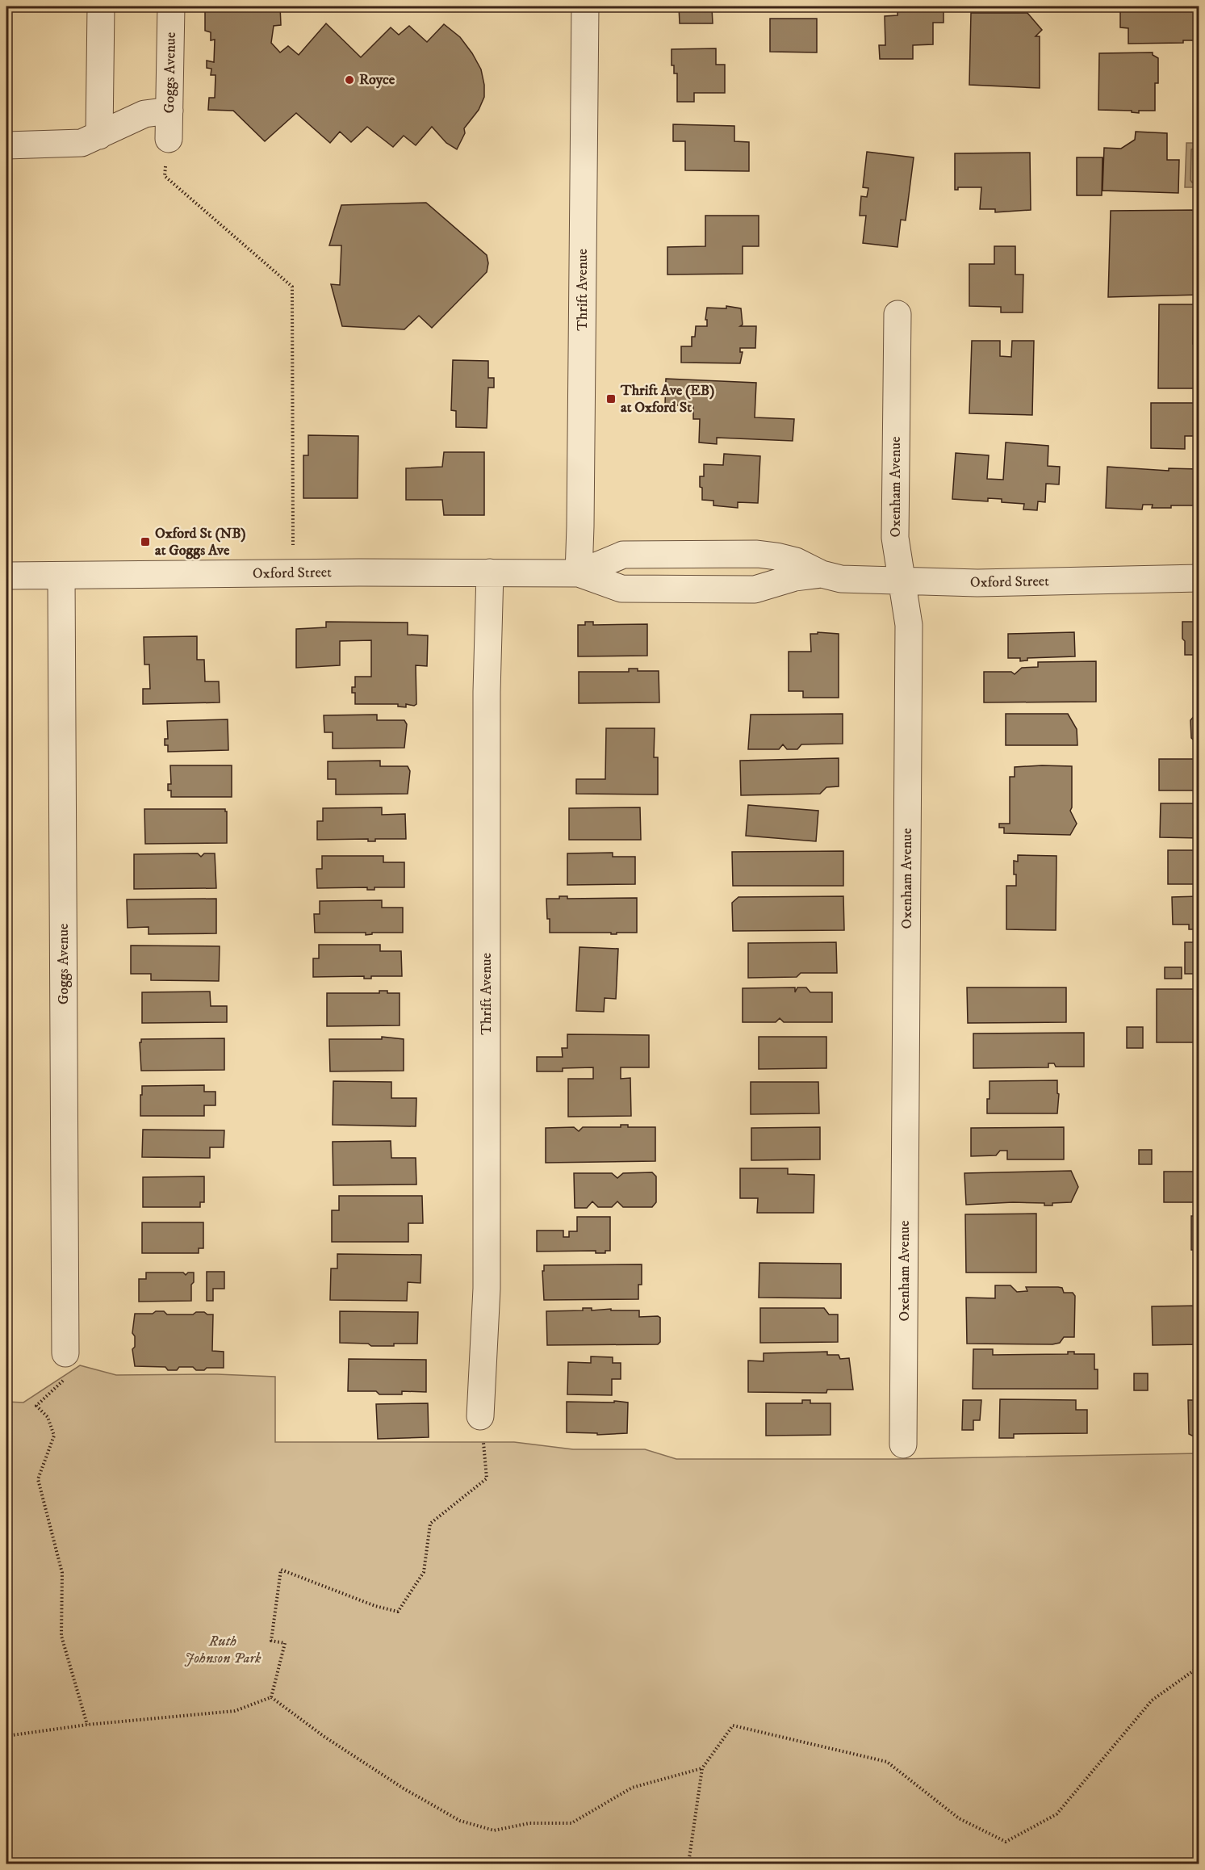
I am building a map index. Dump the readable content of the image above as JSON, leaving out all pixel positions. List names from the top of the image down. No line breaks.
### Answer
{"streets":{"street":["Goggs Avenue","Thrift Avenue","Oxenham Avenue","Oxford Street"]},"crossings":[["Goggs Avenue","Oxford Street"],["Thrift Avenue","Oxford Street"],["Oxenham Avenue","Oxford Street"]],"parks":["Ruth Johnson Park"],"places":{"other":["Royce"],"transit":["Thrift Ave (EB) at Oxford St","Oxford St (NB) at Goggs Ave"]}}
